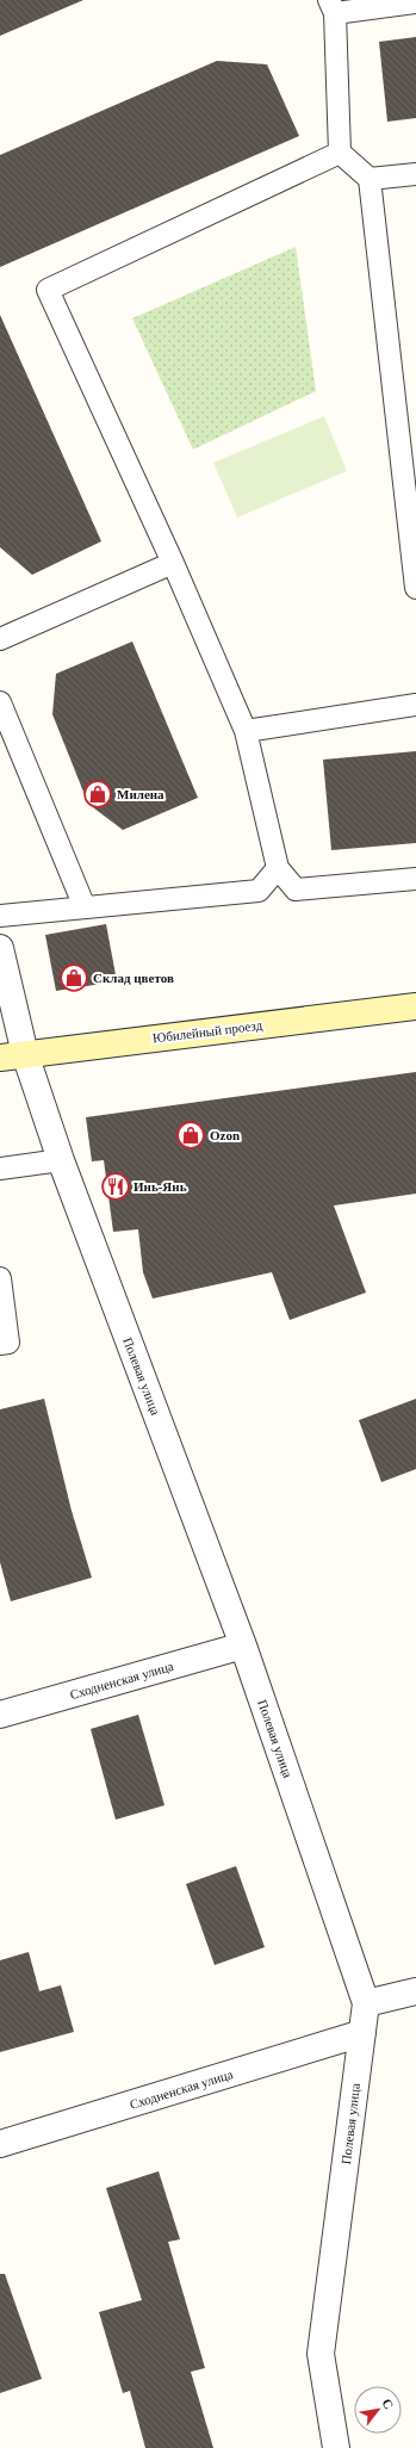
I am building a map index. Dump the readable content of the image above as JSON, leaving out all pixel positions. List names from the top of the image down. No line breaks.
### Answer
{"streets":{"main road":["Юбилейный проезд"],"street":["Полевая улица","Сходненская улица"]},"crossings":[["Юбилейный проезд","Полевая улица"],["Полевая улица","Сходненская улица"]],"places":{"shop":["Милена","Склад цветов","Ozon"],"restaurant":["Инь-Янь"]},"north":"top right"}
